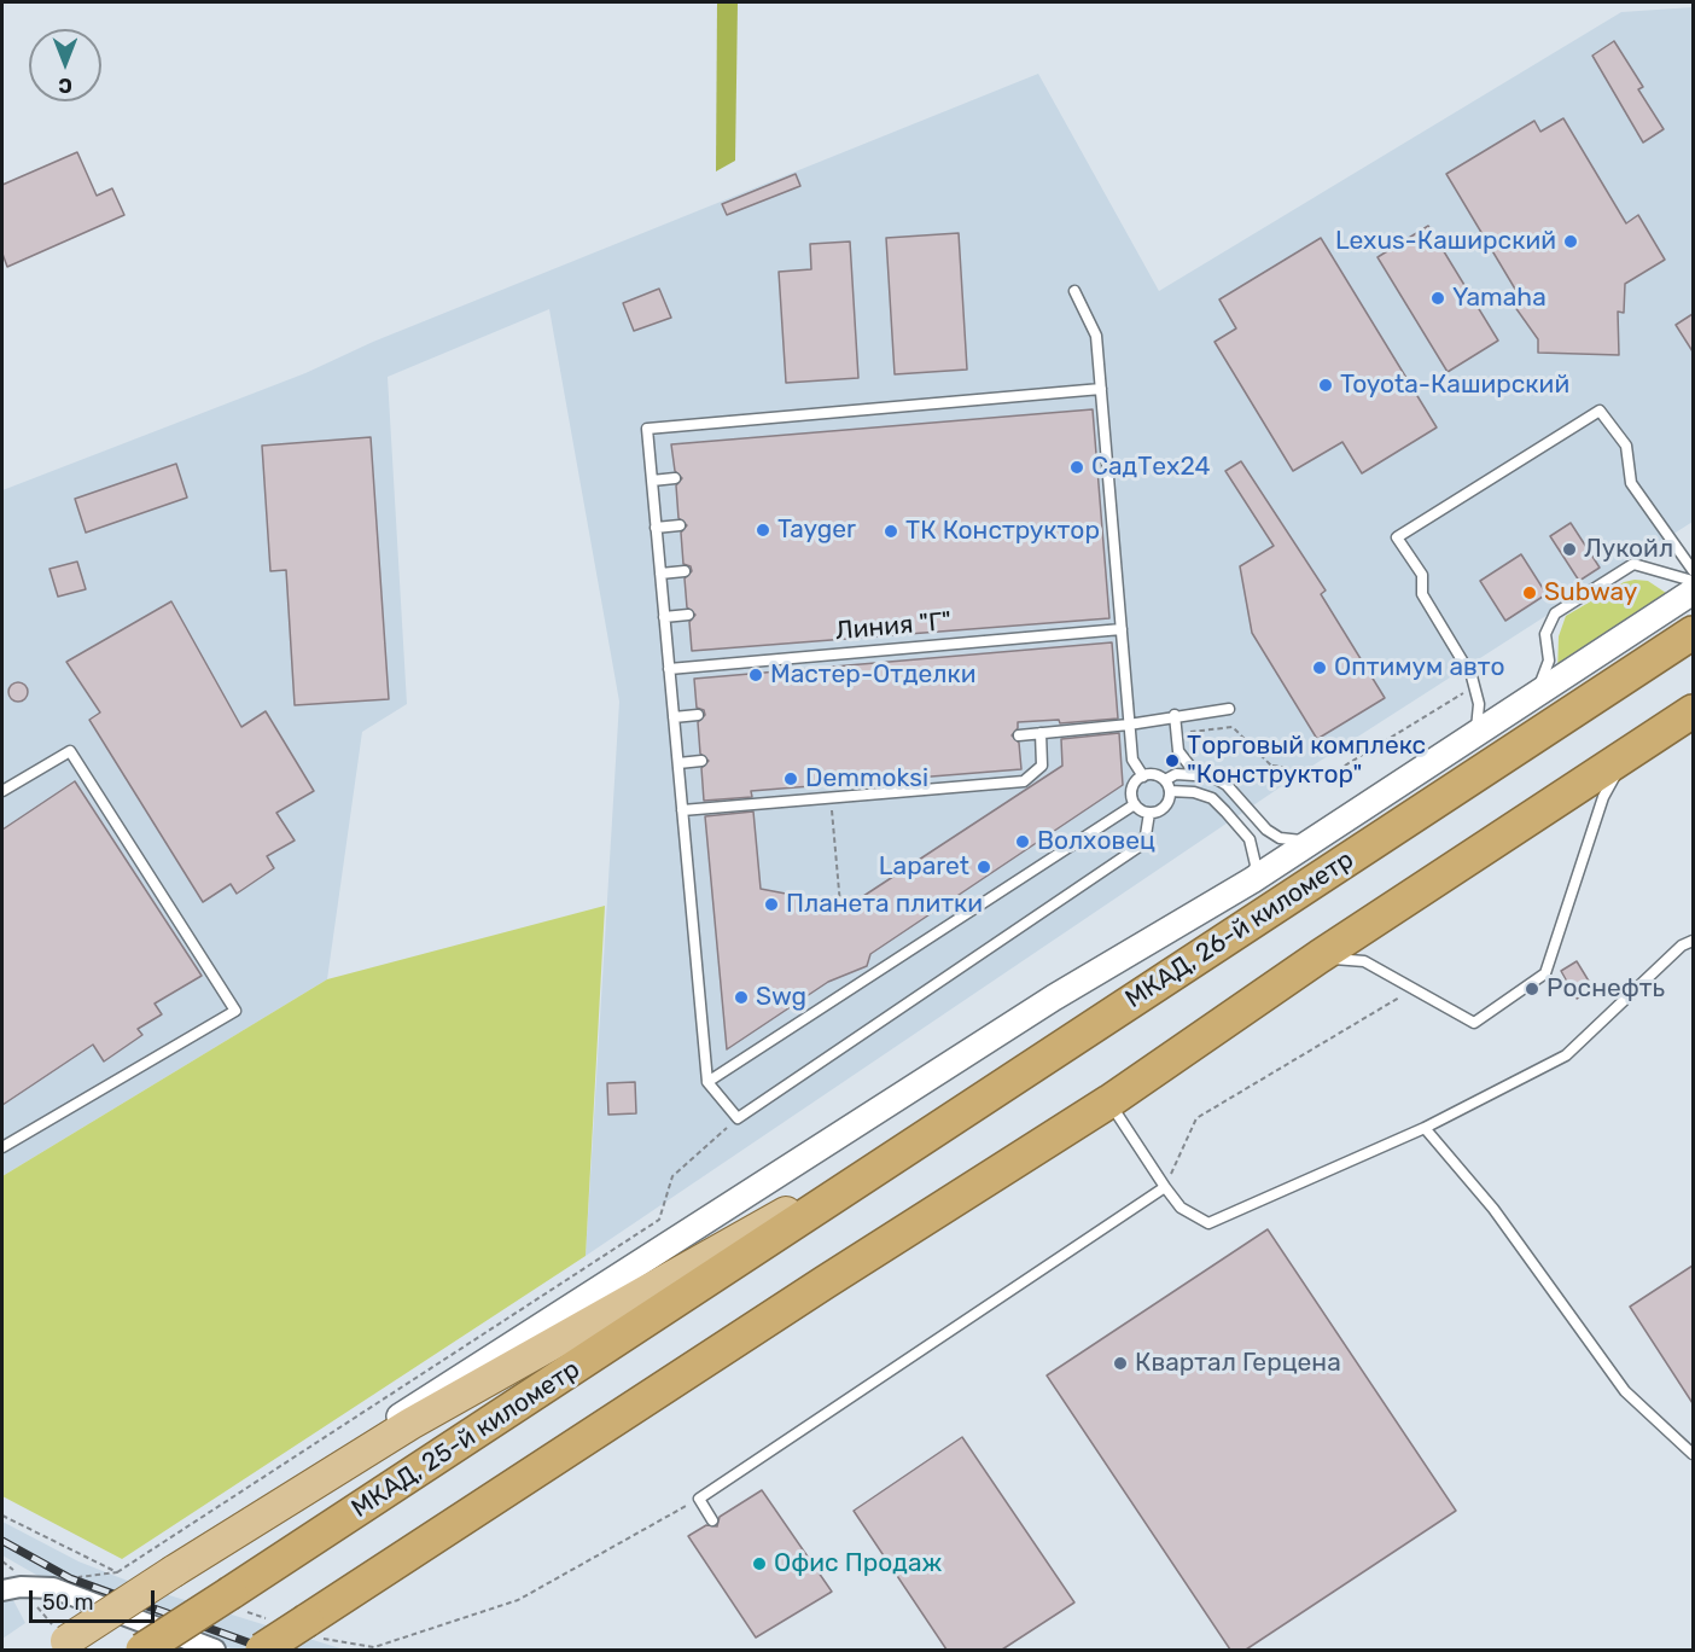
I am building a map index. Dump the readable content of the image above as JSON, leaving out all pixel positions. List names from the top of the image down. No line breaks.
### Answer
{"streets":{"highway":["МКАД, 26-й километр","МКАД, 25-й километр"],"lane":["Линия \"Г\""]},"crossings":[["МКАД, 26-й километр","МКАД, 25-й километр"]],"places":["Lexus-Каширский","Yamaha","Toyota-Каширский","СадТех24","Tayger","ТК Конструктор","Лукойл","Subway","Оптимум авто","Мастер-Отделки","Торговый комплекс \"Конструктор\"","Demmoksi","Волховец","Laparet","Планета плитки","Роснефть","Swg","Квартал Герцена","Офис Продаж"],"scale_bar":"50 m","north":"bottom"}
